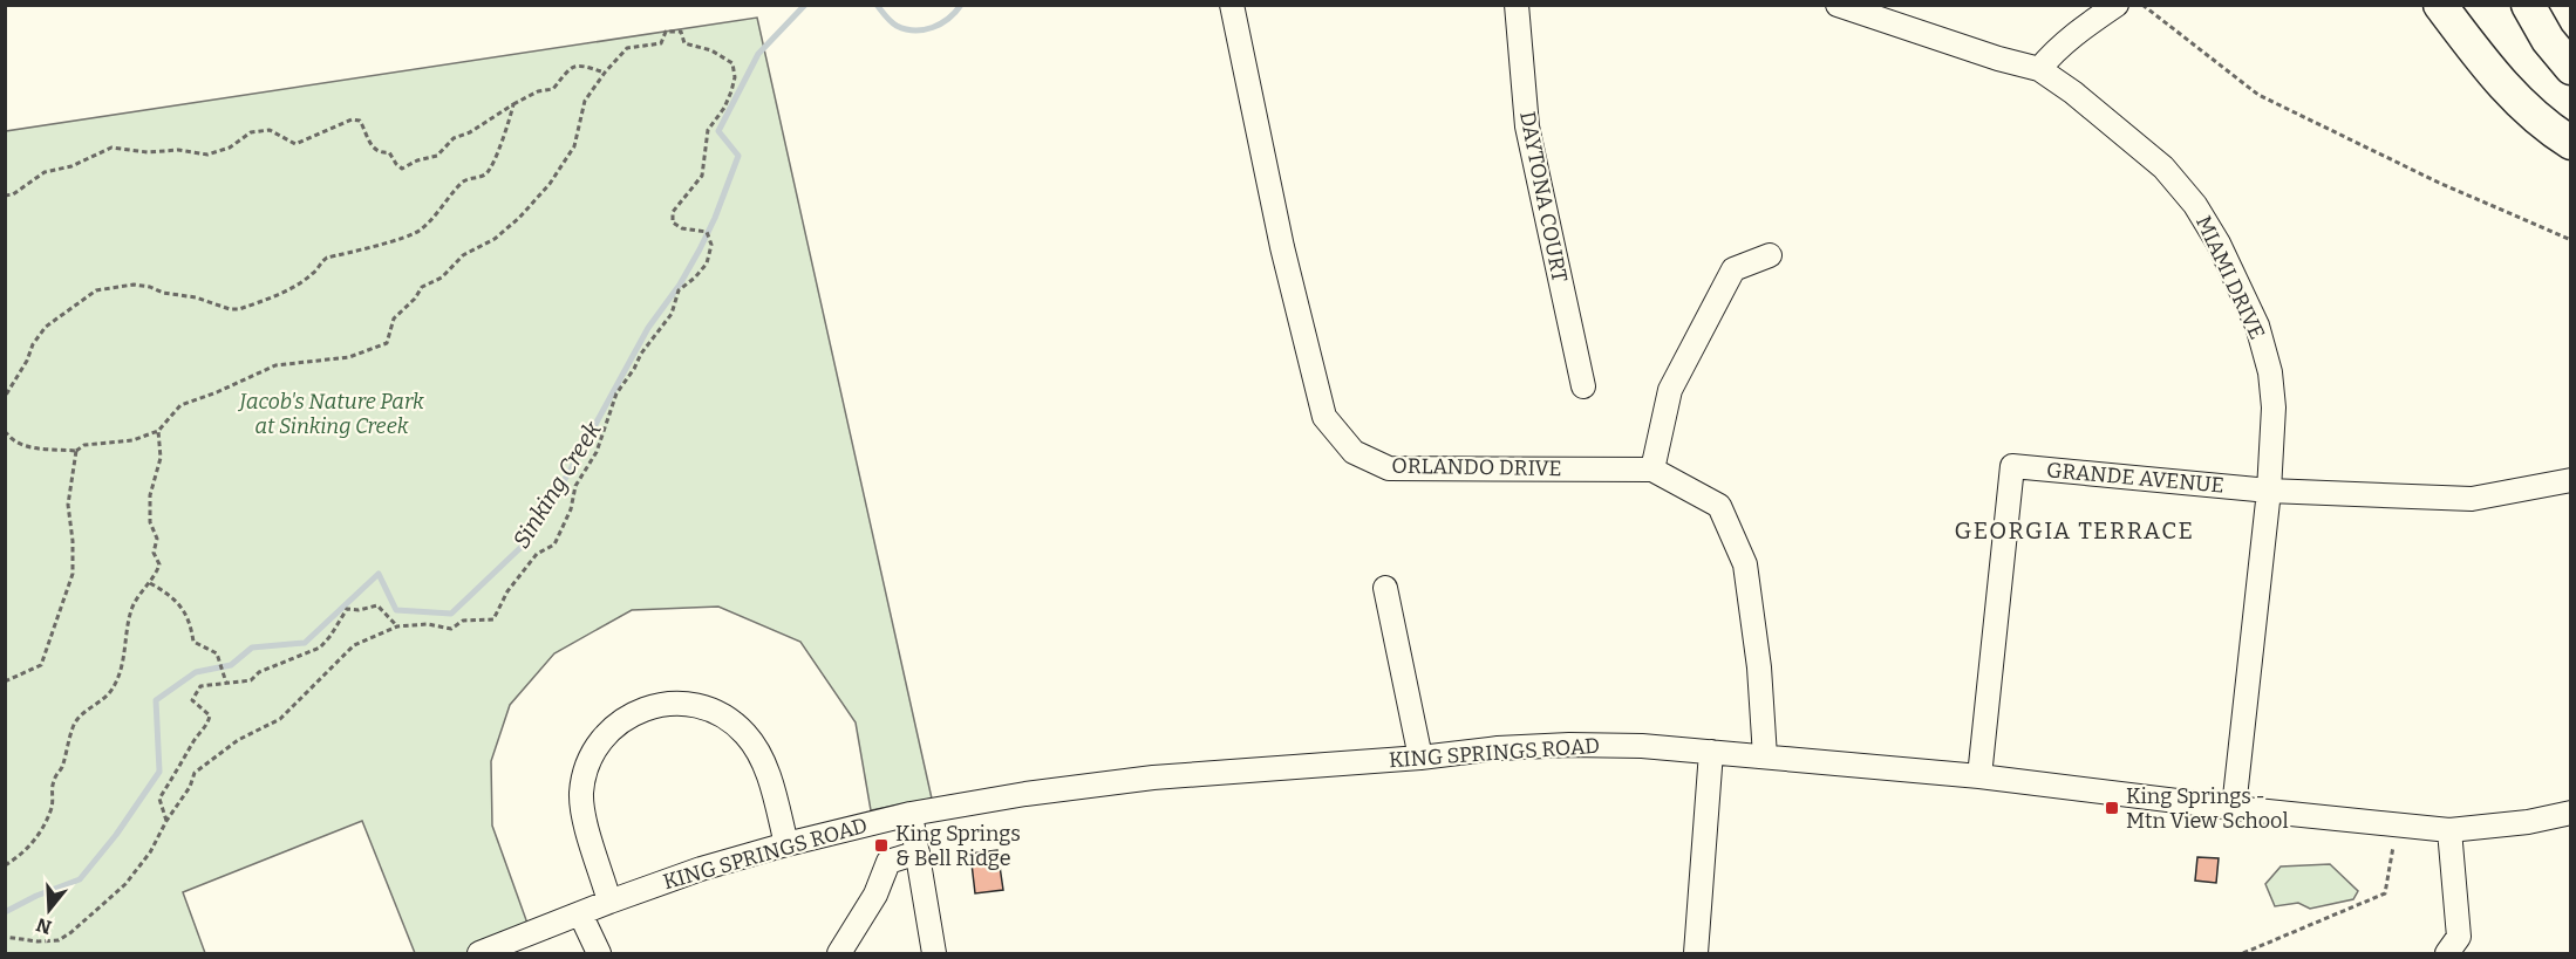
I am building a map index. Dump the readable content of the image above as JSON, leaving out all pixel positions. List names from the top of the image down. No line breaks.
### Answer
{"streets":{"street":["DAYTONA COURT","MIAMI DRIVE","ORLANDO DRIVE","GRANDE AVENUE","KING SPRINGS ROAD"]},"crossings":[["MIAMI DRIVE","GRANDE AVENUE"],["MIAMI DRIVE","KING SPRINGS ROAD"],["ORLANDO DRIVE","KING SPRINGS ROAD"],["GRANDE AVENUE","KING SPRINGS ROAD"]],"districts":["GEORGIA TERRACE"],"water":["Sinking Creek"],"parks":["Jacob's Nature Park at Sinking Creek"],"places":{"transit":["King Springs - Mtn View School","King Springs & Bell Ridge"]},"north":"bottom"}
